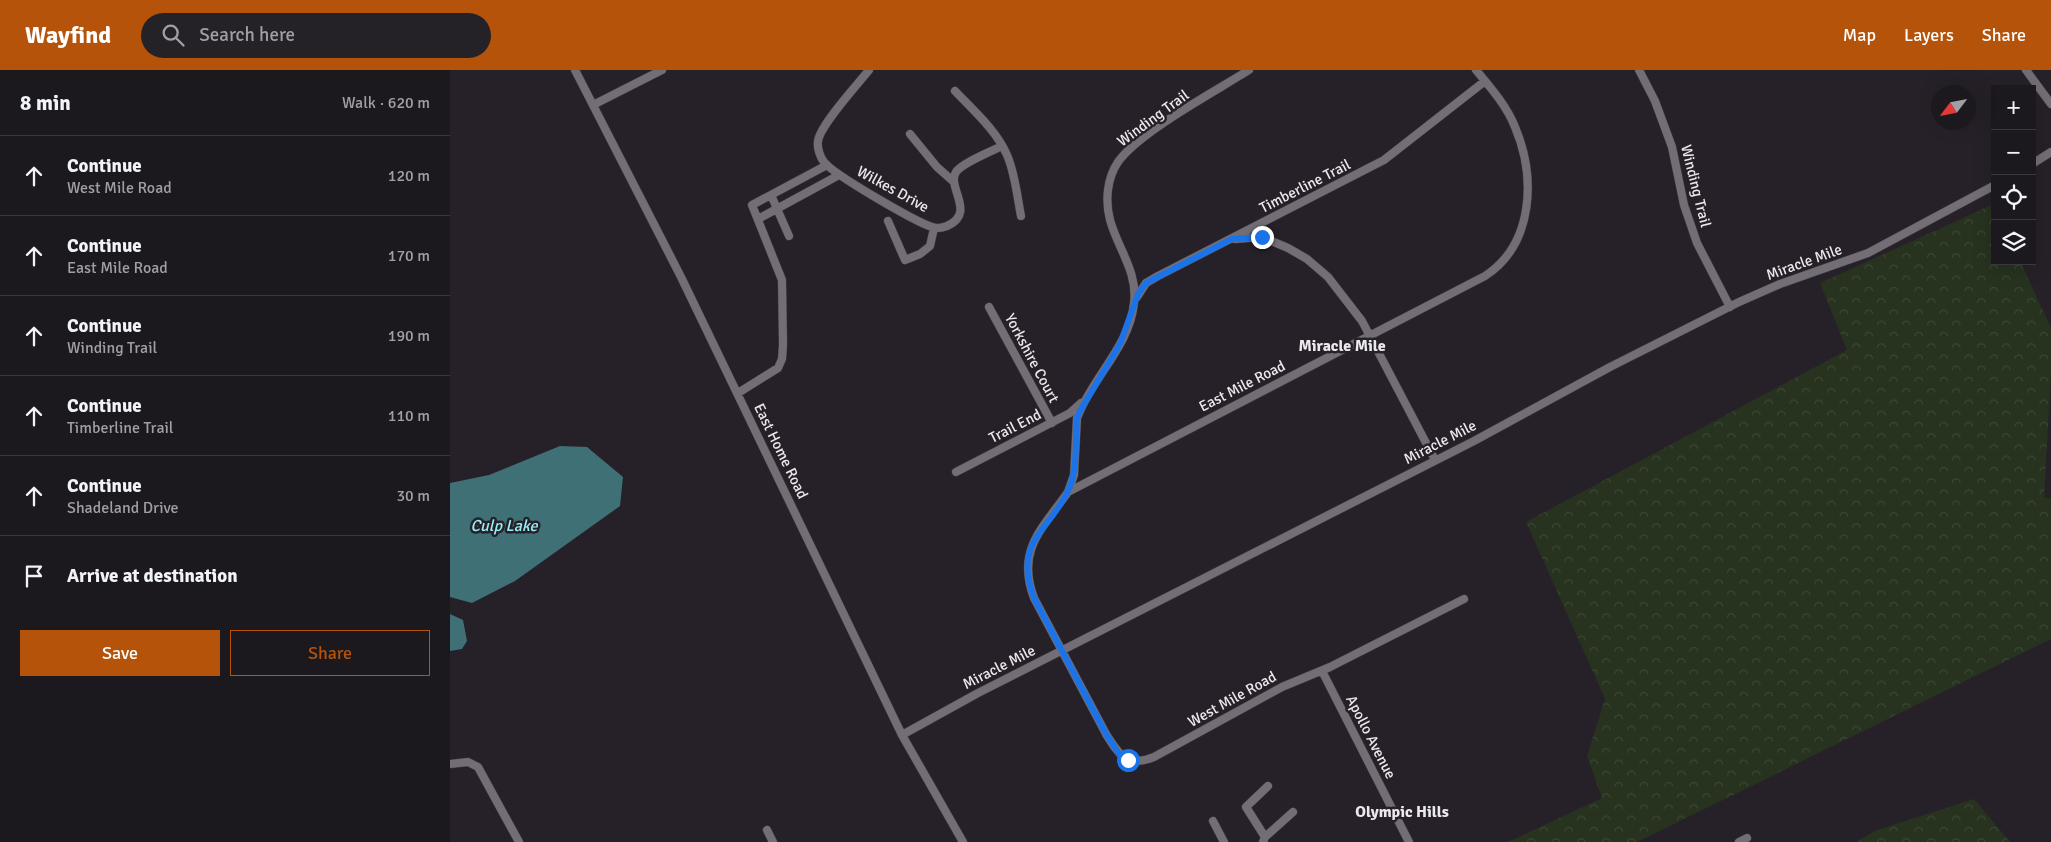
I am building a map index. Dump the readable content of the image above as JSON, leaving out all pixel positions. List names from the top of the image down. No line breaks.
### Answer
{"streets":{"street":["Winding Trail","Timberline Trail","Wilkes Drive","Miracle Mile","Yorkshire Court","East Mile Road","Trail End","East Home Road","West Mile Road","Apollo Avenue"]},"crossings":[["Winding Trail","Timberline Trail"],["Winding Trail","Miracle Mile"],["Winding Trail","East Mile Road"],["Winding Trail","Trail End"],["Timberline Trail","East Mile Road"],["Miracle Mile","East Mile Road"],["Miracle Mile","East Home Road"],["Miracle Mile","West Mile Road"],["Yorkshire Court","Trail End"],["East Mile Road","West Mile Road"],["West Mile Road","Apollo Avenue"]],"districts":["Miracle Mile","Olympic Hills"],"water":["Culp Lake"],"north":"bottom left","page":{"header":"Wayfind","search":"Search here","nav":["Map","Layers","Share"],"heading":["8 min","Walk · 620 m"],"map_buttons":["+","−"],"list":[["Continue","West Mile Road","120 m"],["Continue","East Mile Road","170 m"],["Continue","Winding Trail","190 m"],["Continue","Timberline Trail","110 m"],["Continue","Shadeland Drive","30 m"],"Arrive at destination"],"buttons":["Save","Share"]}}
